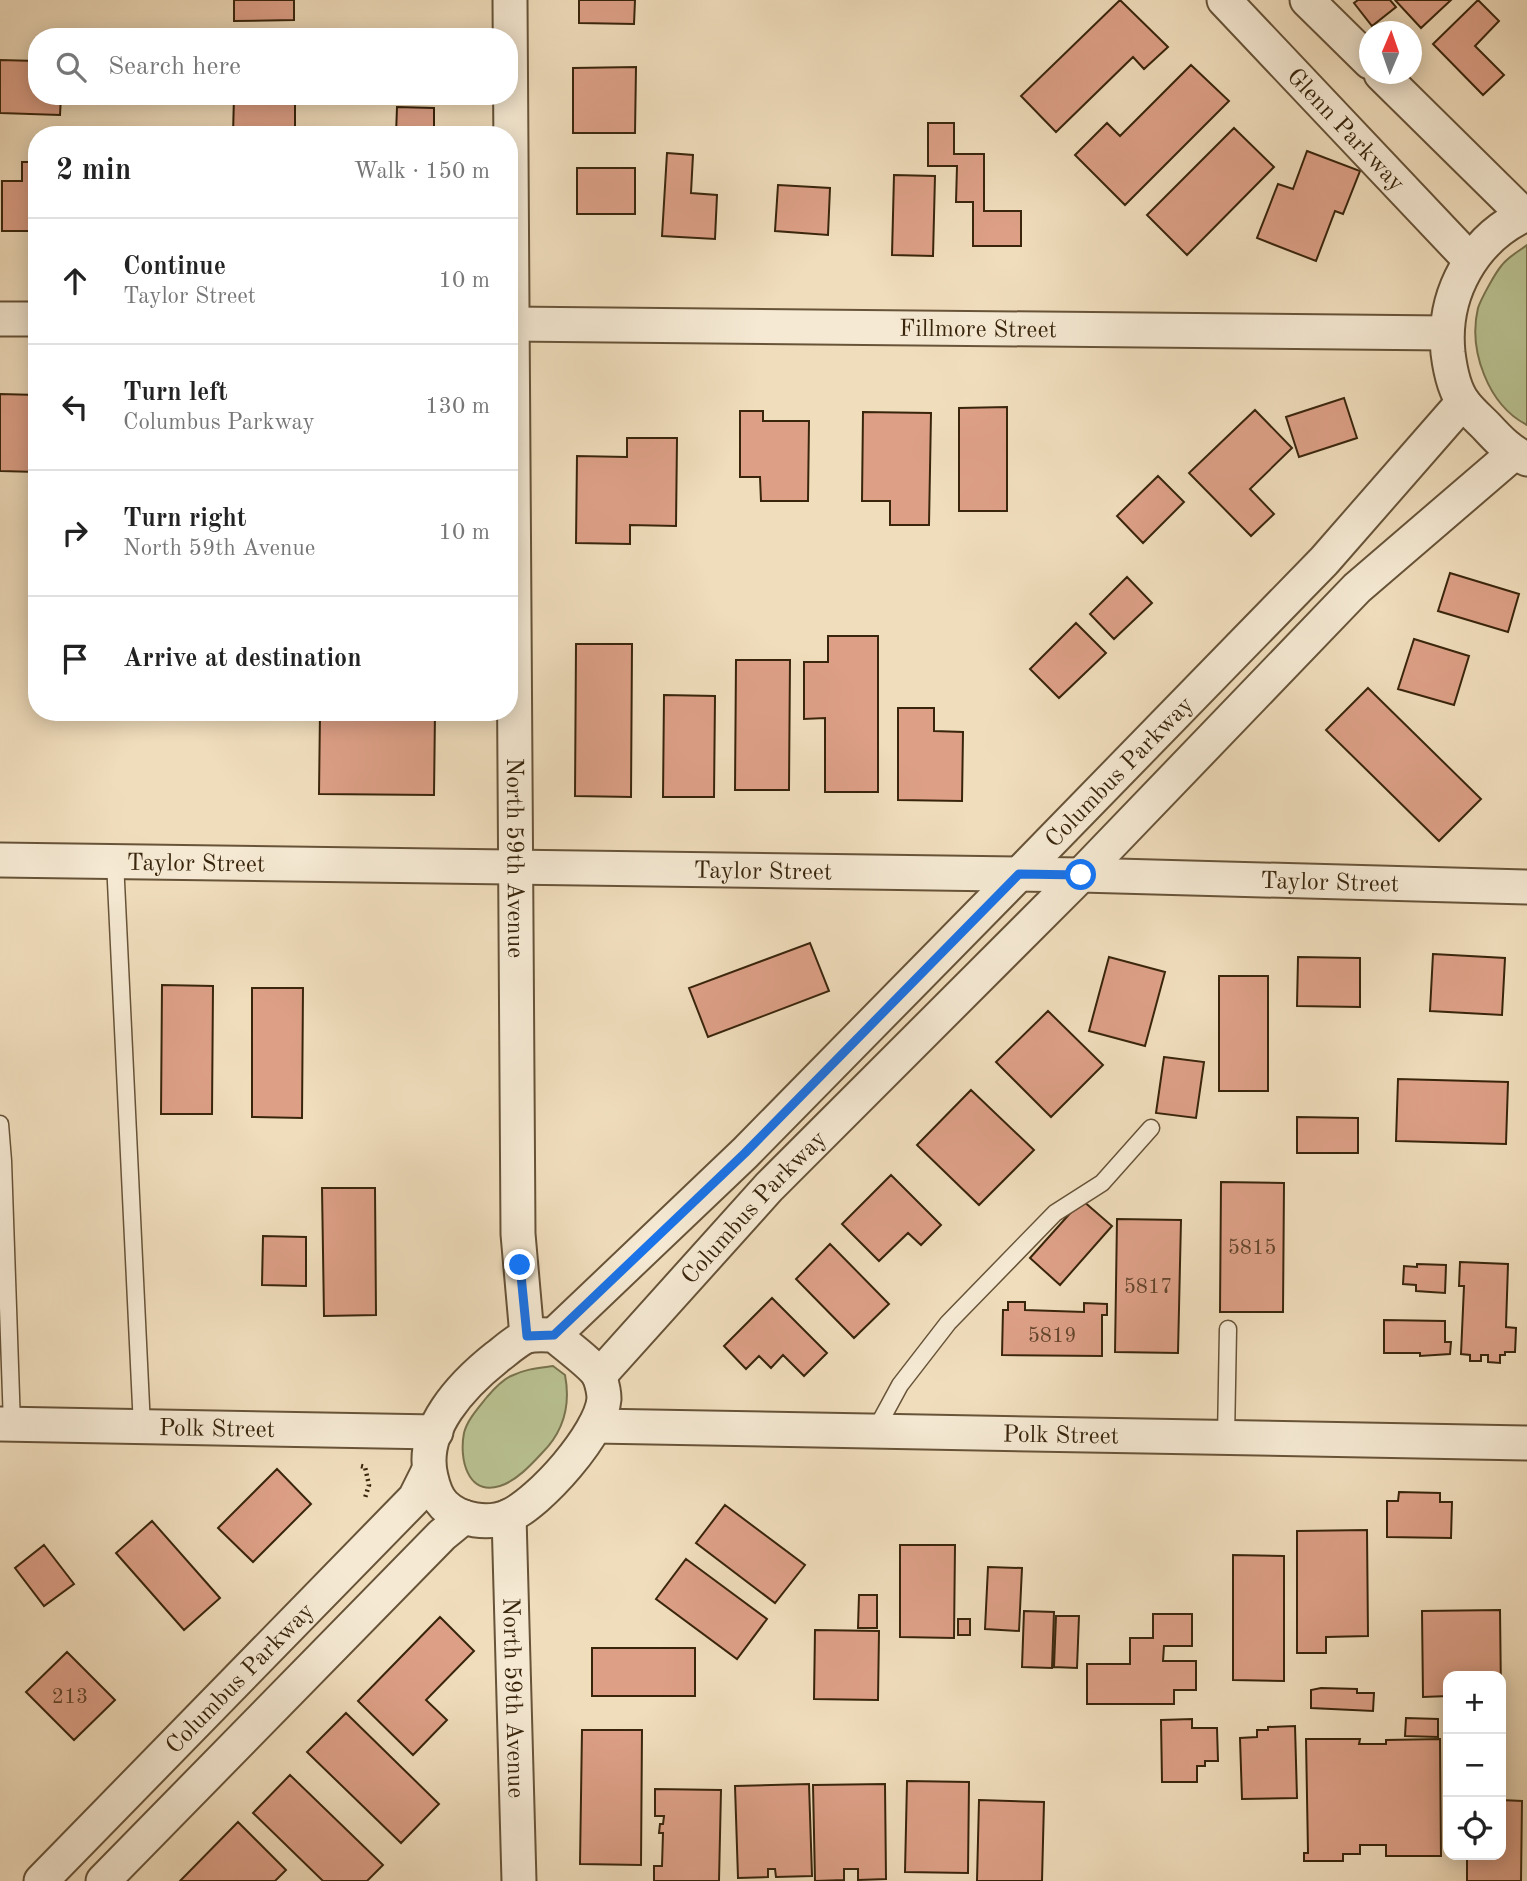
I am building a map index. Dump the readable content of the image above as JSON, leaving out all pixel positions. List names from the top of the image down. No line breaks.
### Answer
{"streets":{"street":["Glenn Parkway","Fillmore Street","Columbus Parkway","North 59th Avenue","Taylor Street","Polk Street"]},"crossings":[["Columbus Parkway","North 59th Avenue"],["Columbus Parkway","Taylor Street"],["Columbus Parkway","Polk Street"],["North 59th Avenue","Taylor Street"],["North 59th Avenue","Polk Street"]],"house_numbers":["5815","5817","5819","213"],"north":"top","page":{"search":"Search here","heading":["2 min","Walk · 150 m"],"list":[["Continue","Taylor Street","10 m"],["Turn left","Columbus Parkway","130 m"],["Turn right","North 59th Avenue","10 m"],"Arrive at destination"],"map_buttons":["+","−"]}}
